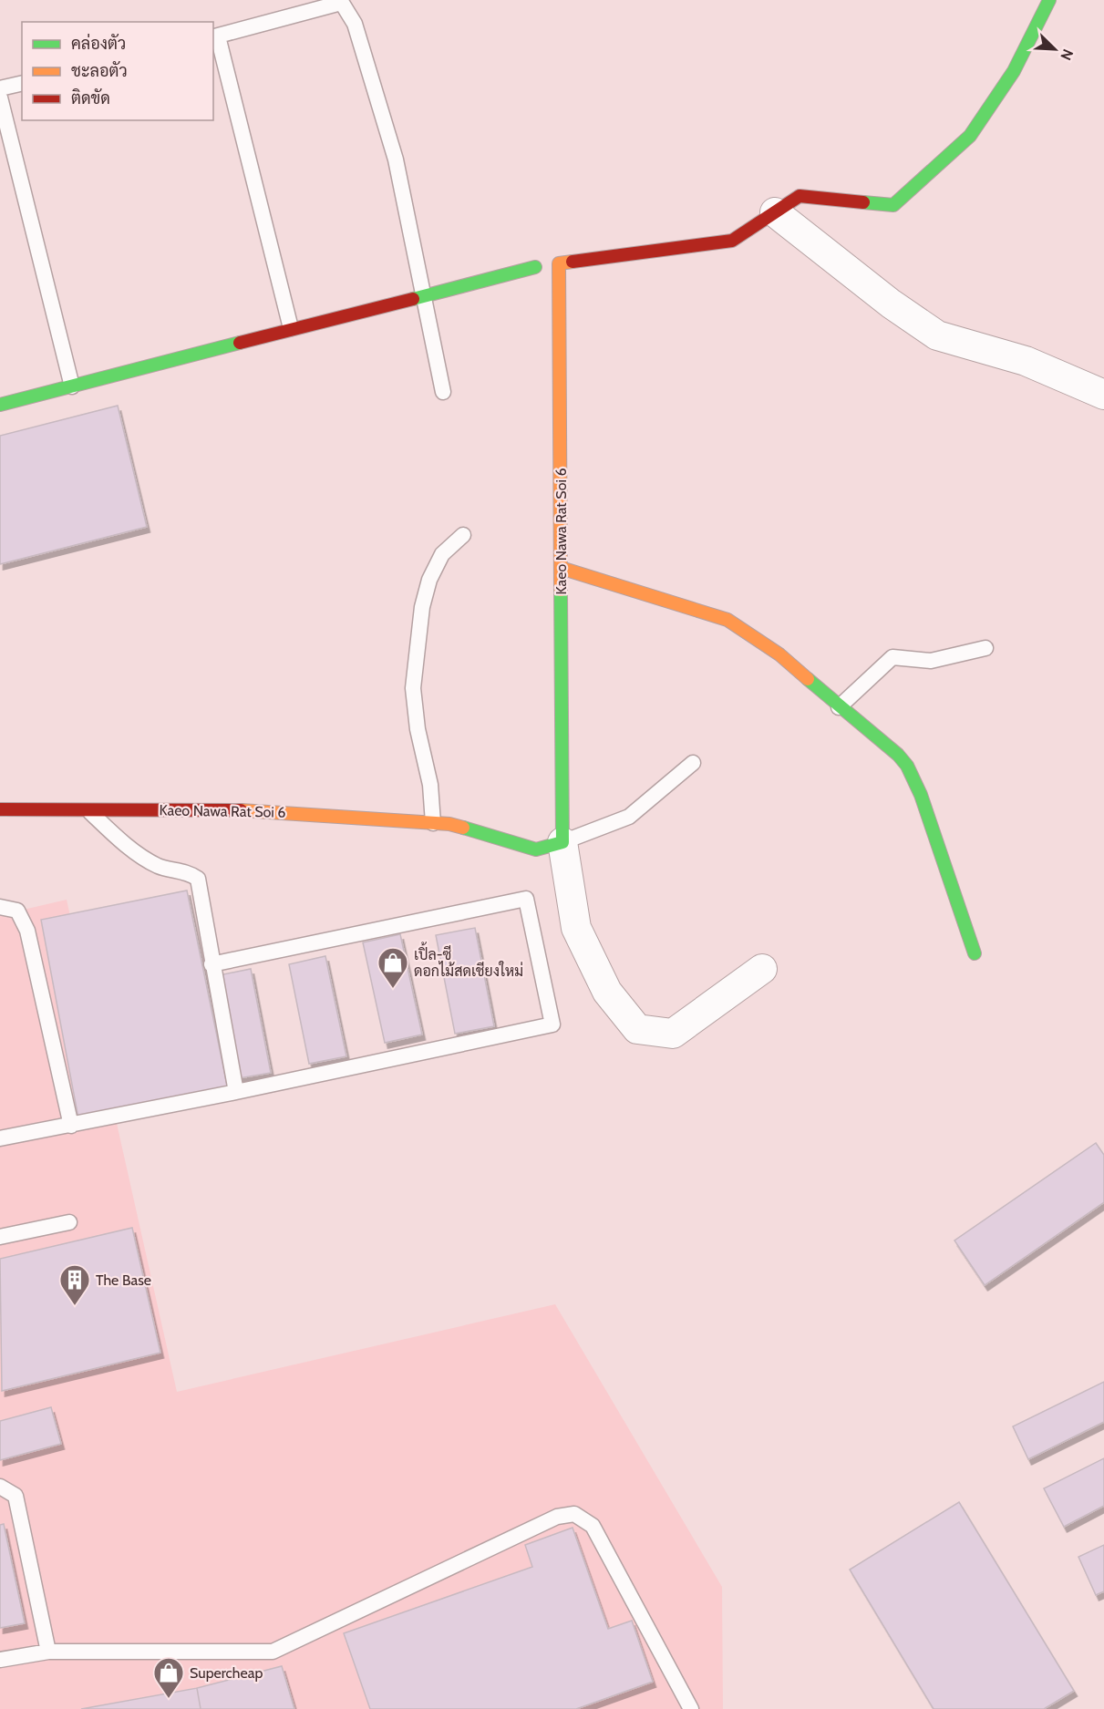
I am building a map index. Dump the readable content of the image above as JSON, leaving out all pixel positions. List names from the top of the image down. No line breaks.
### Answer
{"streets":{"street":["Kaeo Nawa Rat Soi 6"]},"places":{"shop":["เปิ้ล-ซี ดอกไม้สดเชียงใหม่","Supercheap"],"building":["The Base"]},"legend":["คล่องตัว","ชะลอตัว","ติดขัด"],"north":"bottom right"}
